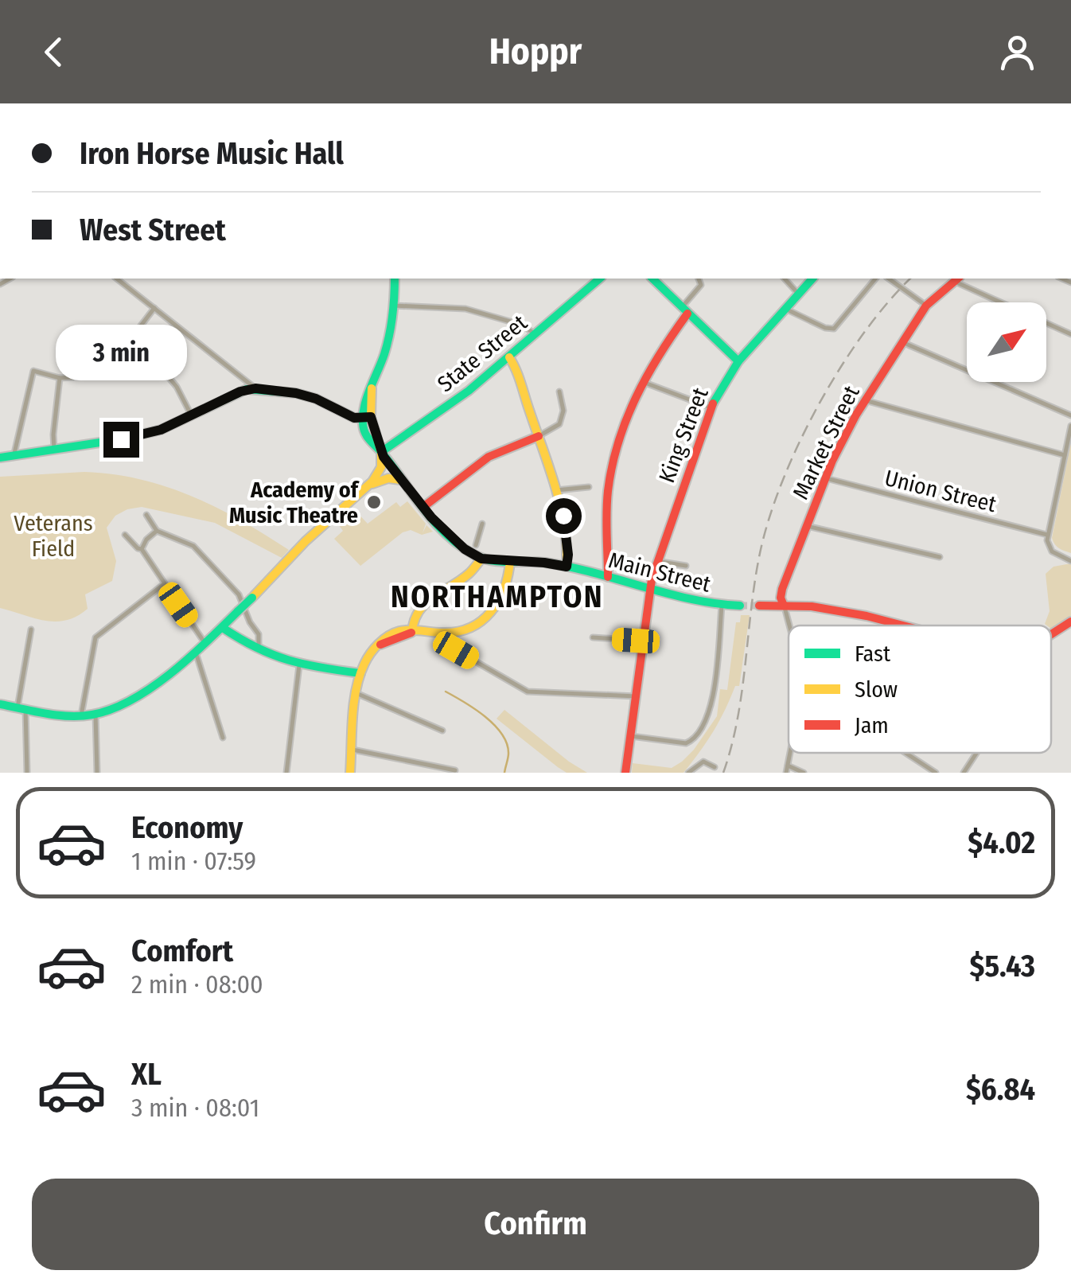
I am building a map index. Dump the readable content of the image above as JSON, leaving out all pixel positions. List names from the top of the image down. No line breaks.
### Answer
{"streets":{"main road":["State Street","King Street","Market Street","Main Street"],"street":["Union Street"]},"crossings":[["King Street","Main Street"],["Market Street","Union Street"]],"districts":["NORTHAMPTON"],"parks":["Veterans Field"],"places":["Academy of Music Theatre"],"legend":["Fast","Slow","Jam"],"north":"top right","page":{"header":"Hoppr","banner":["Iron Horse Music Hall","West Street"],"bubble":"3 min","list":[{"name":"Economy","note":"1 min · 07:59","value":"$4.02"},{"name":"Comfort","note":"2 min · 08:00","value":"$5.43"},{"name":"XL","note":"3 min · 08:01","value":"$6.84"}],"buttons":"Confirm"}}
